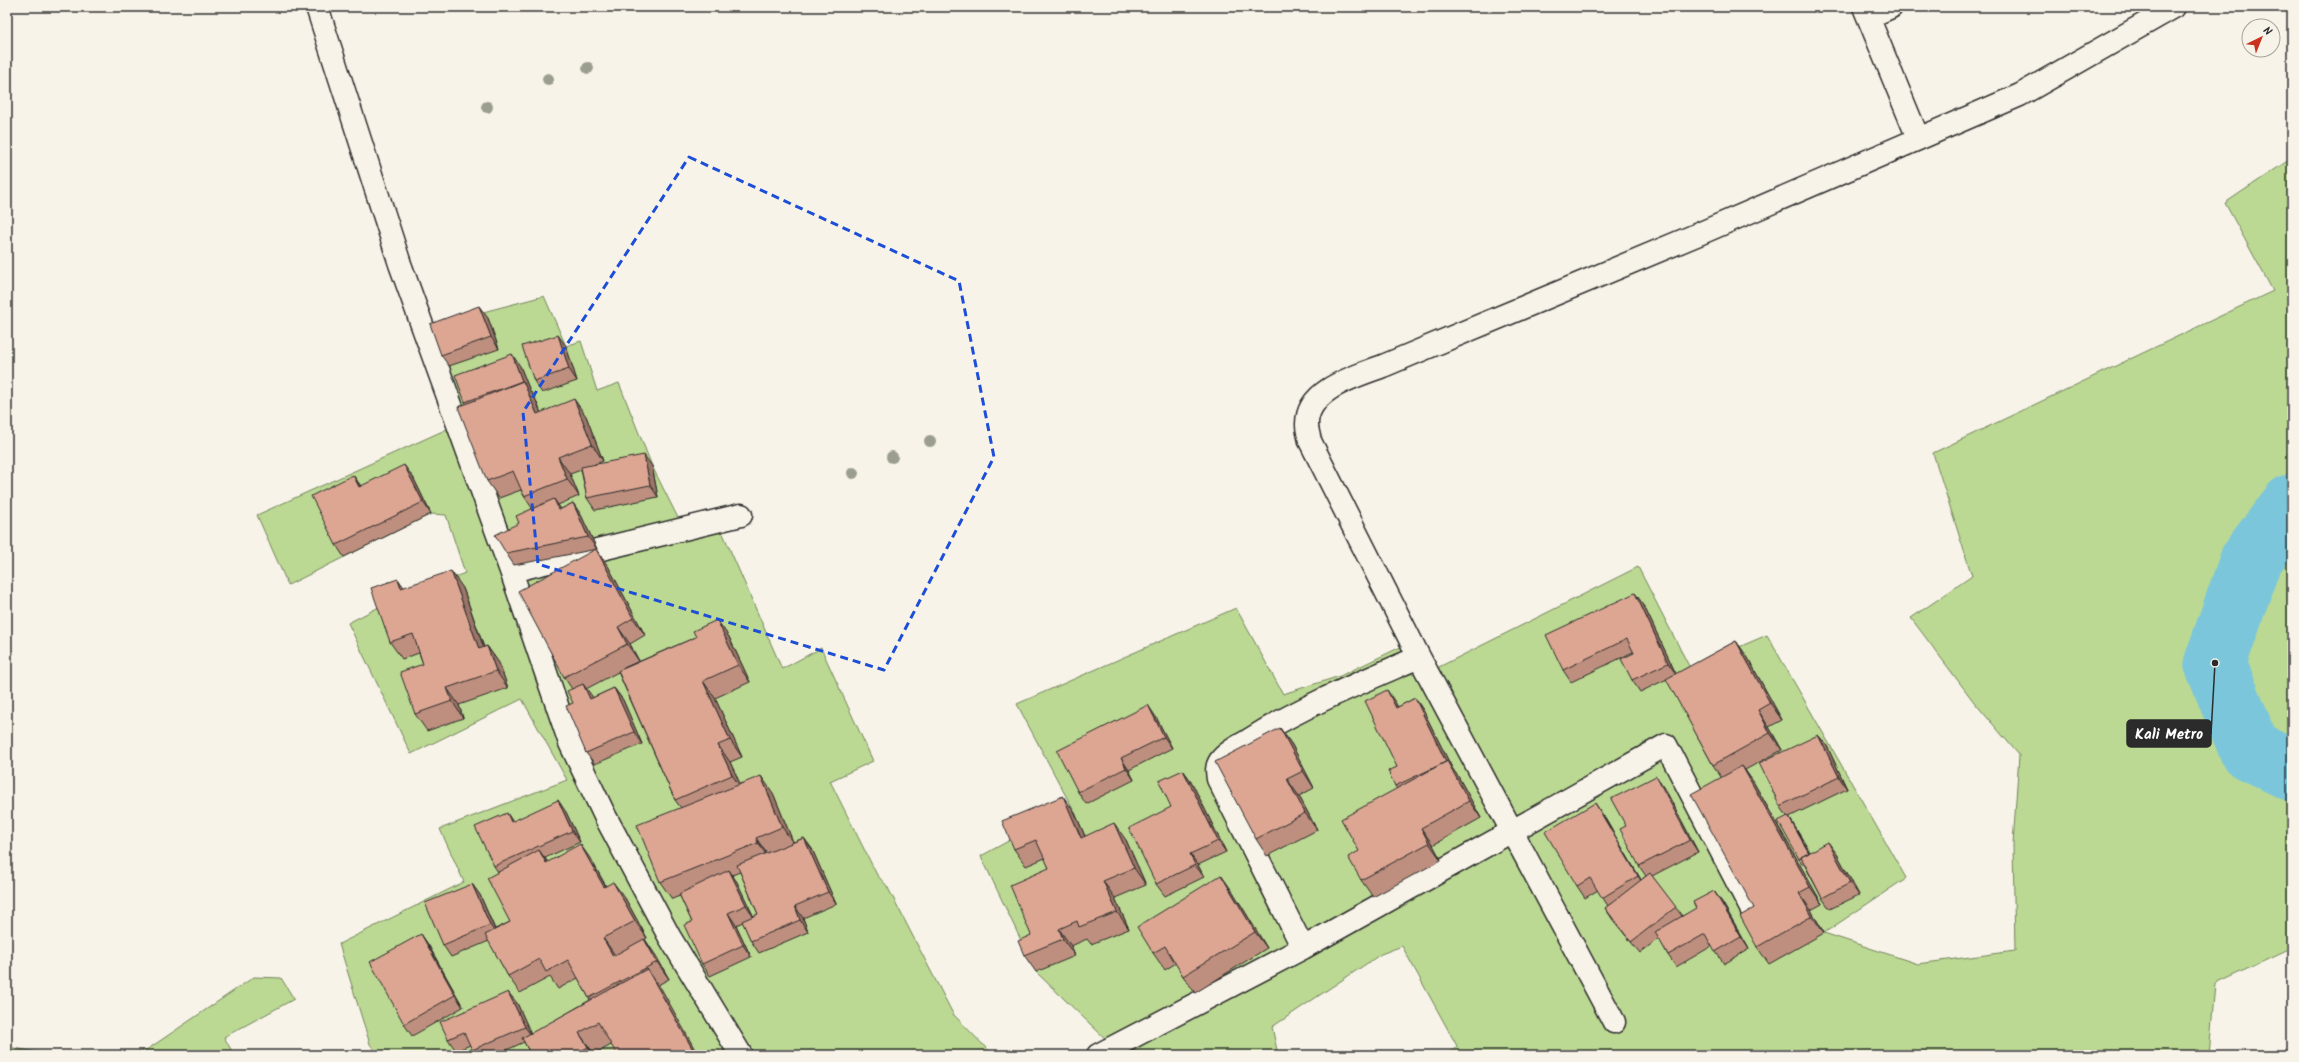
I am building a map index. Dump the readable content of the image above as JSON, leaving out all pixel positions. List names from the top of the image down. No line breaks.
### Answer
{"places":["Kali Metro"],"north":"top right"}
